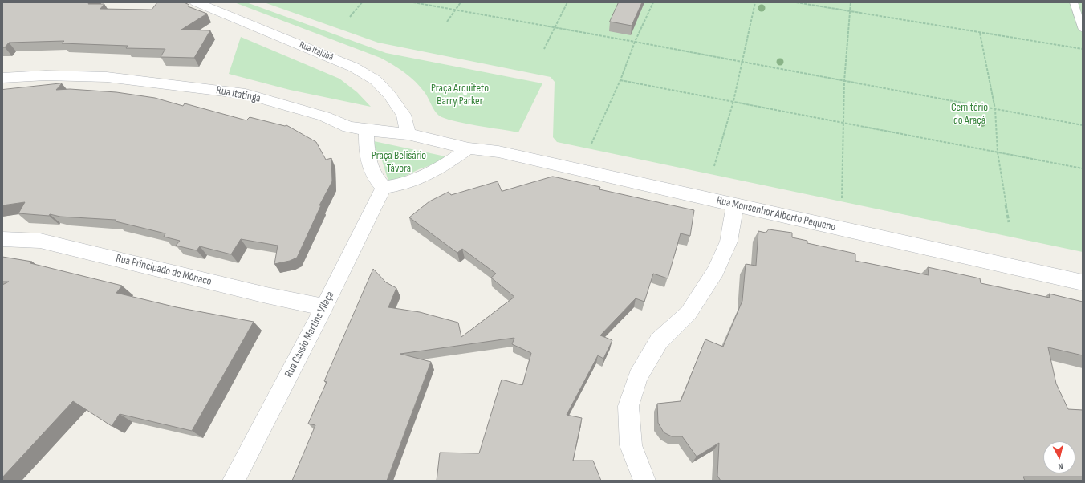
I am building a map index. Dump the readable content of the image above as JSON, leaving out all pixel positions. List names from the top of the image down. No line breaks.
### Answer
{"streets":{"street":["Rua Itajubá","Rua Itatinga","Rua Monsenhor Alberto Pequeno","Rua Principado de Mônaco","Rua Cássio Martins Vilaça"]},"crossings":[["Rua Itajubá","Rua Itatinga"],["Rua Itatinga","Rua Monsenhor Alberto Pequeno"],["Rua Principado de Mônaco","Rua Cássio Martins Vilaça"]],"parks":["Praça Arquiteto Barry Parker","Cemitério do Araçá","Praça Belisário Távora"],"north":"bottom"}
